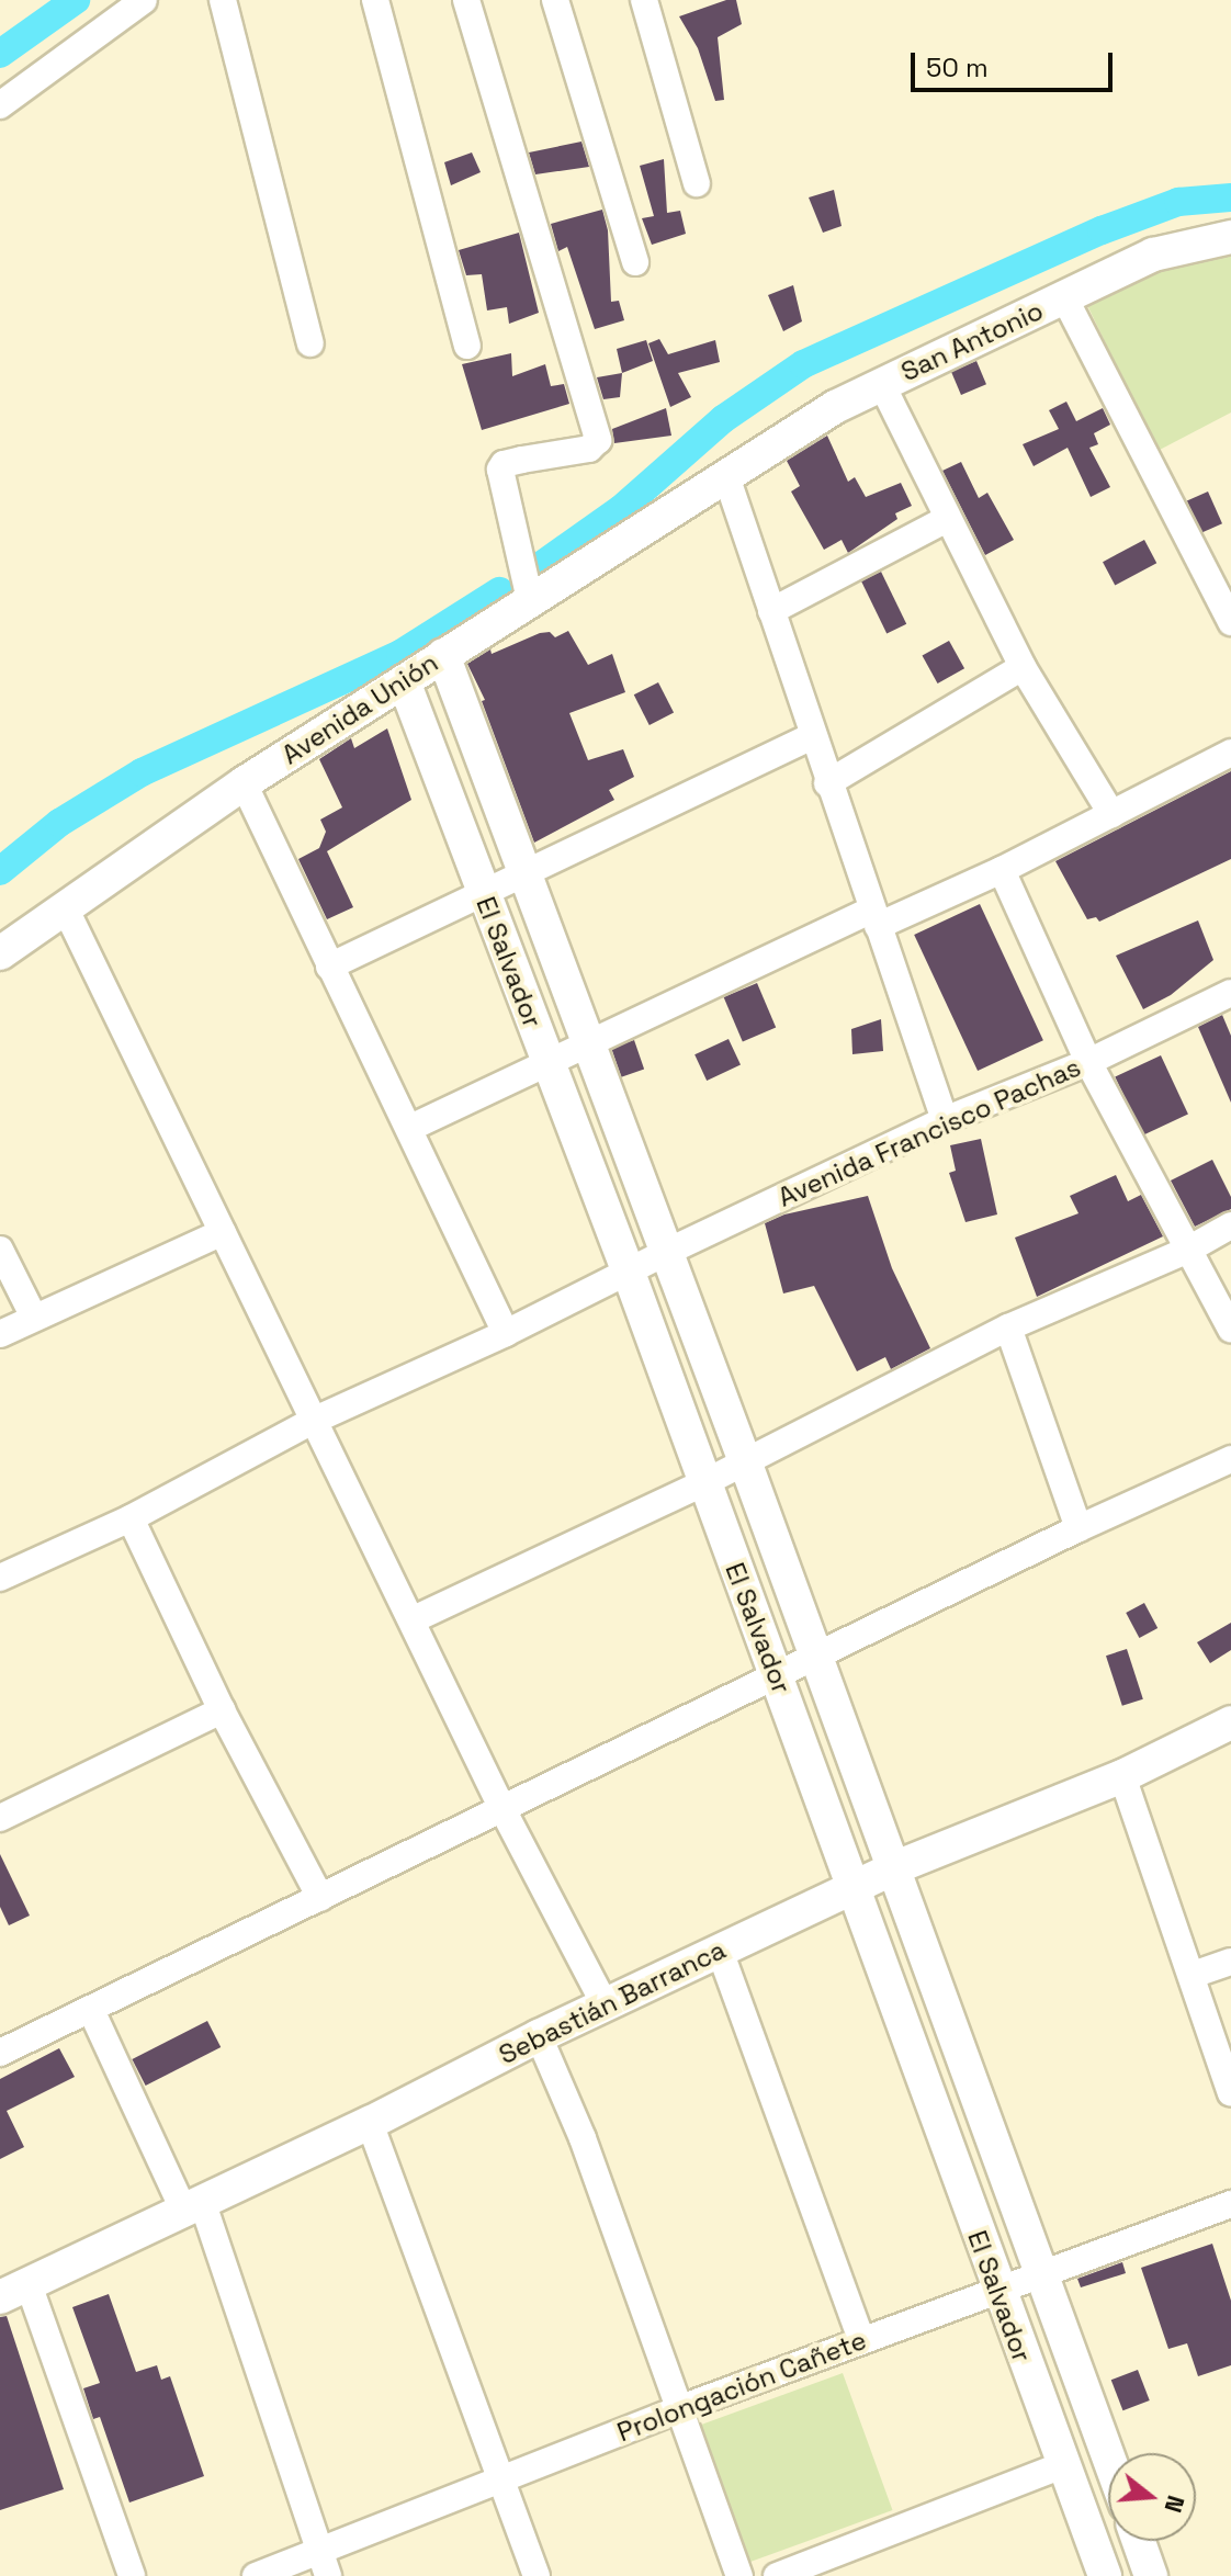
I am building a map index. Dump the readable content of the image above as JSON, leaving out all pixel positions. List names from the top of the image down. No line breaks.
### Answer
{"streets":{"street":["San Antonio","Avenida Unión","El Salvador","Avenida Francisco Pachas","Sebastián Barranca","Prolongación Cañete"]},"crossings":[["San Antonio","Avenida Unión"],["Avenida Unión","El Salvador"],["El Salvador","Avenida Francisco Pachas"],["El Salvador","Sebastián Barranca"],["El Salvador","Prolongación Cañete"]],"scale_bar":"50 m","north":"right"}
